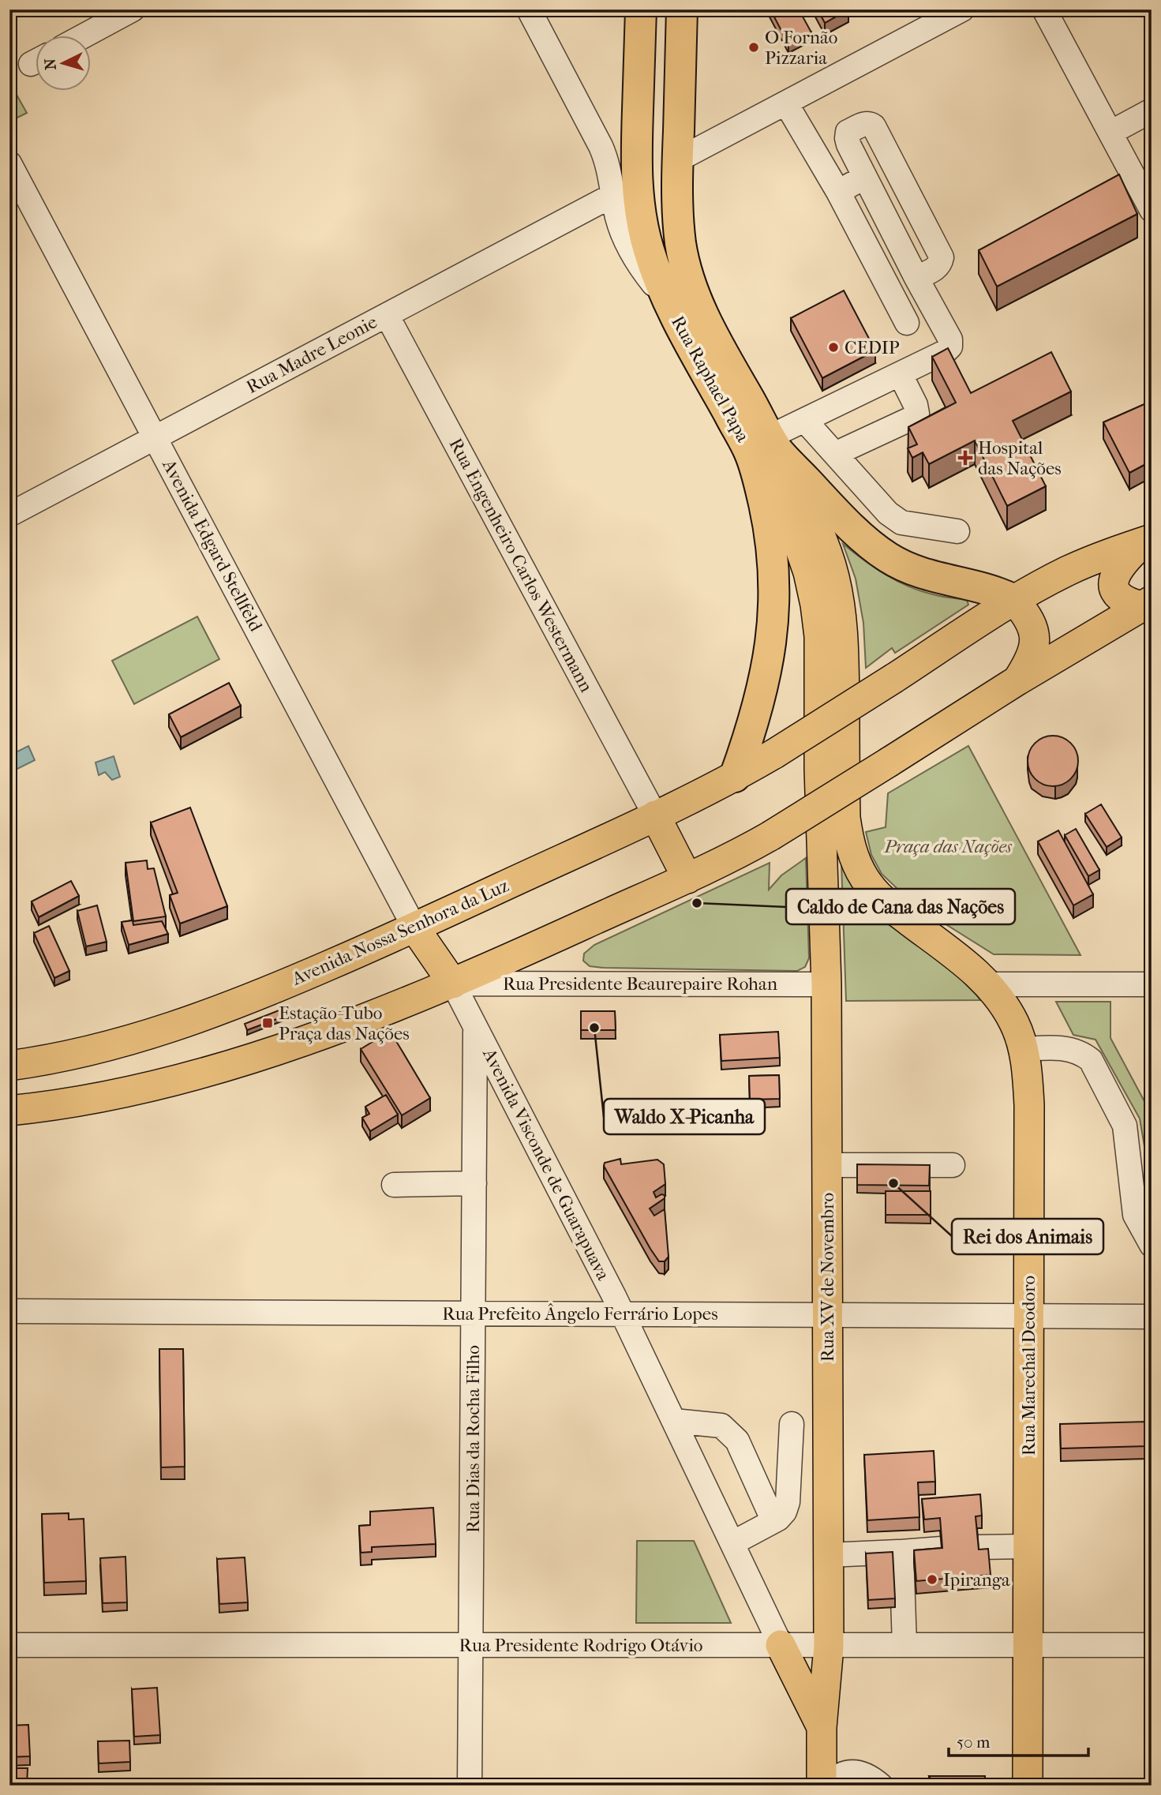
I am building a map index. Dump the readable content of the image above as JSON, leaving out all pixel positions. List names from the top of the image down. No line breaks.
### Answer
{"streets":{"highway":["Rua Raphael Papa"],"main road":["Avenida Nossa Senhora da Luz","Rua XV de Novembro","Rua Marechal Deodoro"],"street":["Rua Madre Leonie","Avenida Edgard Stellfeld","Rua Engenheiro Carlos Westermann","Rua Presidente Beaurepaire Rohan","Avenida Visconde de Guarapuava","Rua Prefeito Ângelo Ferrário Lopes","Rua Dias da Rocha Filho","Rua Presidente Rodrigo Otávio"]},"crossings":[["Rua Madre Leonie","Rua Raphael Papa"],["Rua Madre Leonie","Avenida Edgard Stellfeld"],["Rua Madre Leonie","Rua Engenheiro Carlos Westermann"],["Rua Raphael Papa","Rua XV de Novembro"],["Rua Raphael Papa","Rua Marechal Deodoro"],["Avenida Edgard Stellfeld","Avenida Nossa Senhora da Luz"],["Rua Engenheiro Carlos Westermann","Avenida Nossa Senhora da Luz"],["Rua Presidente Beaurepaire Rohan","Avenida Visconde de Guarapuava"],["Rua Presidente Beaurepaire Rohan","Rua XV de Novembro"],["Avenida Visconde de Guarapuava","Rua Prefeito Ângelo Ferrário Lopes"],["Avenida Visconde de Guarapuava","Rua Dias da Rocha Filho"],["Avenida Visconde de Guarapuava","Rua Presidente Rodrigo Otávio"],["Rua XV de Novembro","Rua Prefeito Ângelo Ferrário Lopes"],["Rua XV de Novembro","Rua Presidente Rodrigo Otávio"],["Rua Prefeito Ângelo Ferrário Lopes","Rua Marechal Deodoro"],["Rua Prefeito Ângelo Ferrário Lopes","Rua Dias da Rocha Filho"],["Rua Marechal Deodoro","Rua Presidente Rodrigo Otávio"],["Rua Dias da Rocha Filho","Rua Presidente Rodrigo Otávio"]],"parks":["Praça das Nações"],"places":{"other":["O Fornão Pizzaria","CEDIP","Caldo de Cana das Nações","Waldo X-Picanha","Rei dos Animais","Ipiranga"],"health":["Hospital das Nações"],"transit":["Estação-Tubo Praça das Nações"]},"scale_bar":"50 m","north":"left"}
